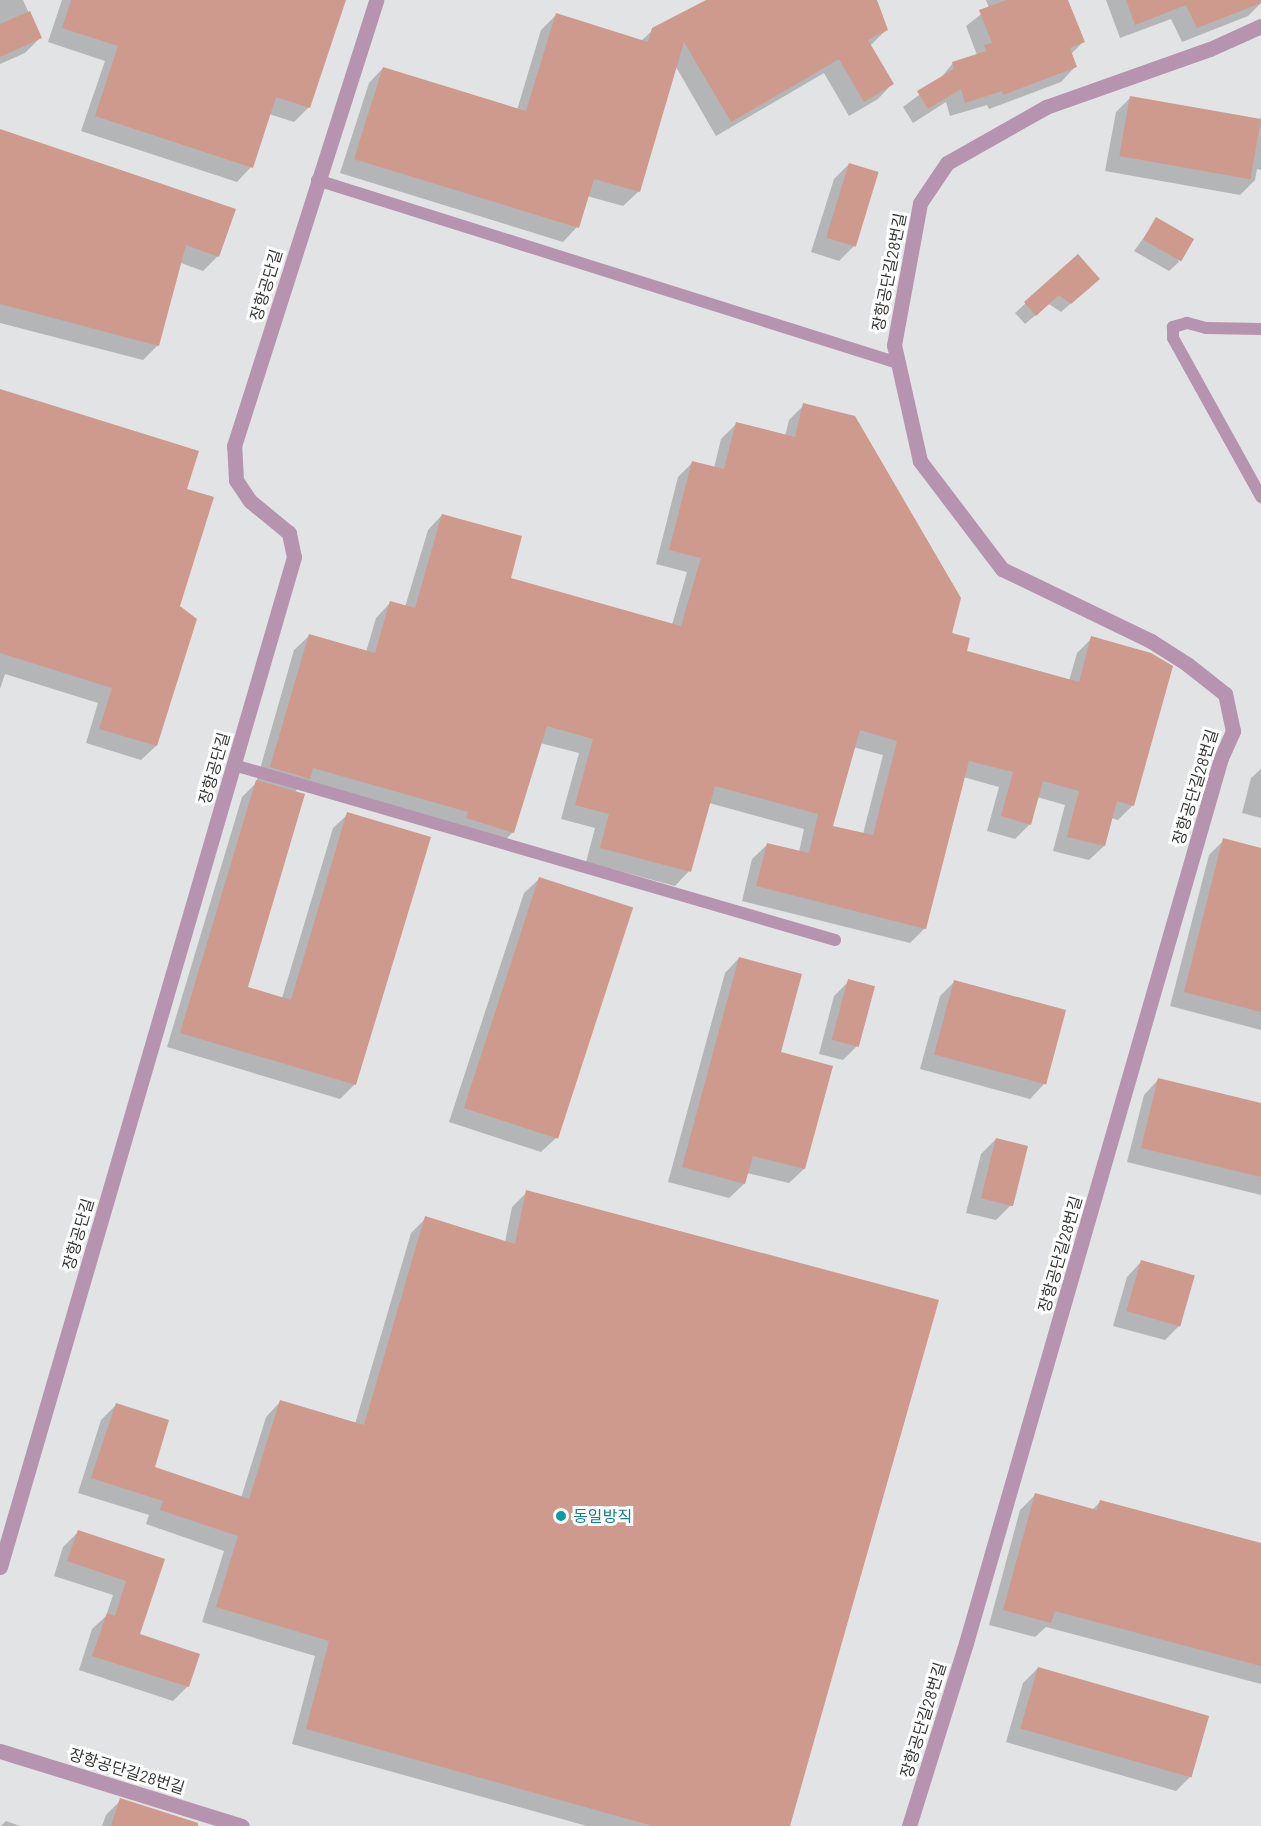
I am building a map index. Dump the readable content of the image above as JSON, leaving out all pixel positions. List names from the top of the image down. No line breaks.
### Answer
{"streets":{"street":["장항공단길28번길","장항공단길"]},"places":["동일방직"]}
